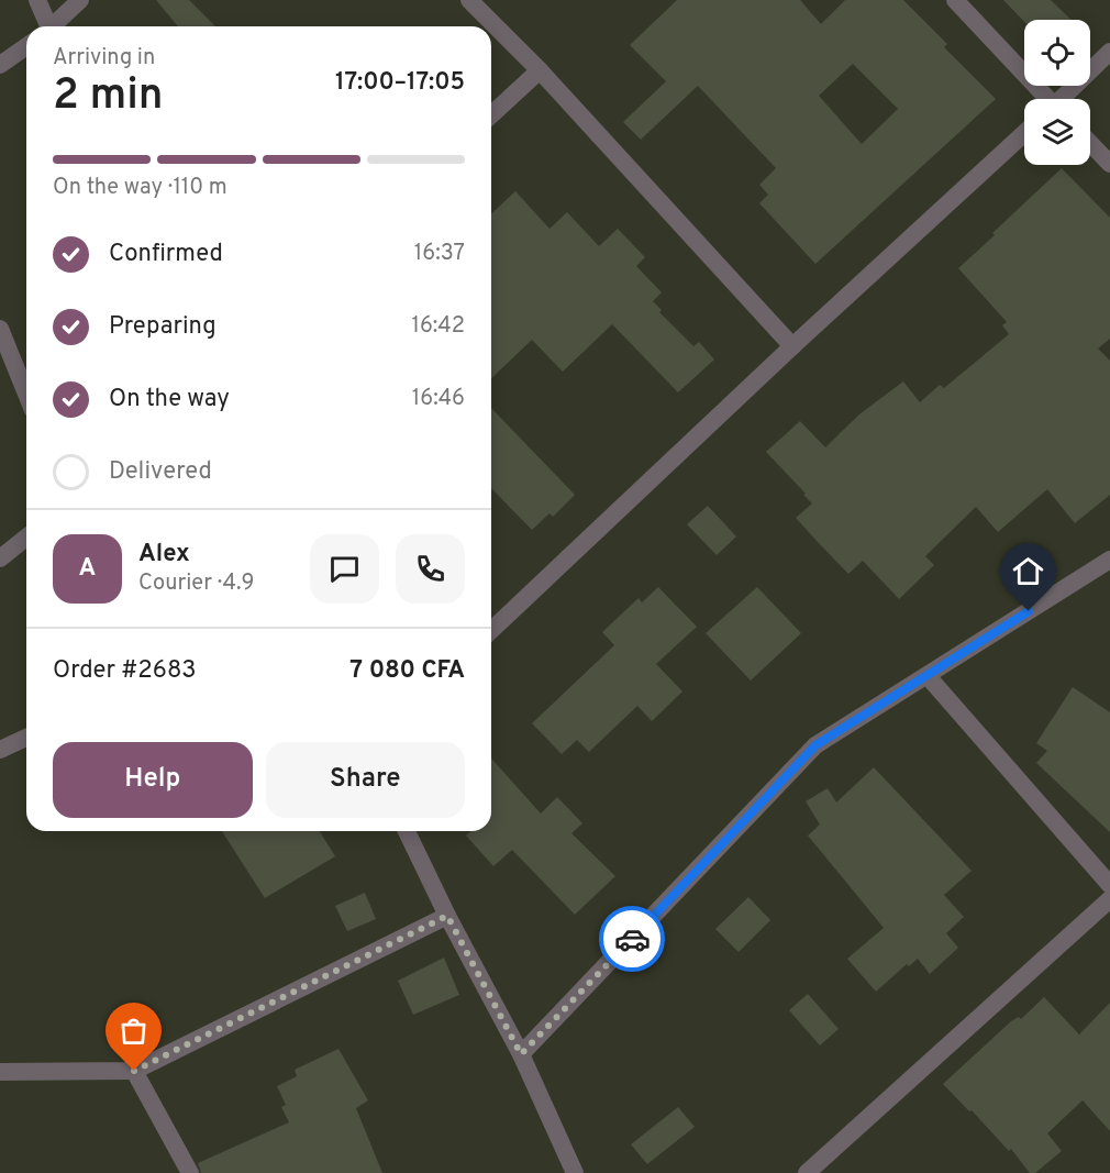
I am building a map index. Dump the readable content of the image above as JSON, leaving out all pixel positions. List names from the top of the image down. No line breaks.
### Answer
{"page":{"heading":["2 min","Arriving in","17:00–17:05"],"panel":["Alex","Courier · 4.9","Order #2683","7 080 CFA"],"bar":"On the way · 110 m","list":[["Confirmed","16:37"],["Preparing","16:42"],["On the way","16:46"],"Delivered"],"round":"A","buttons":["Help","Share"]}}
